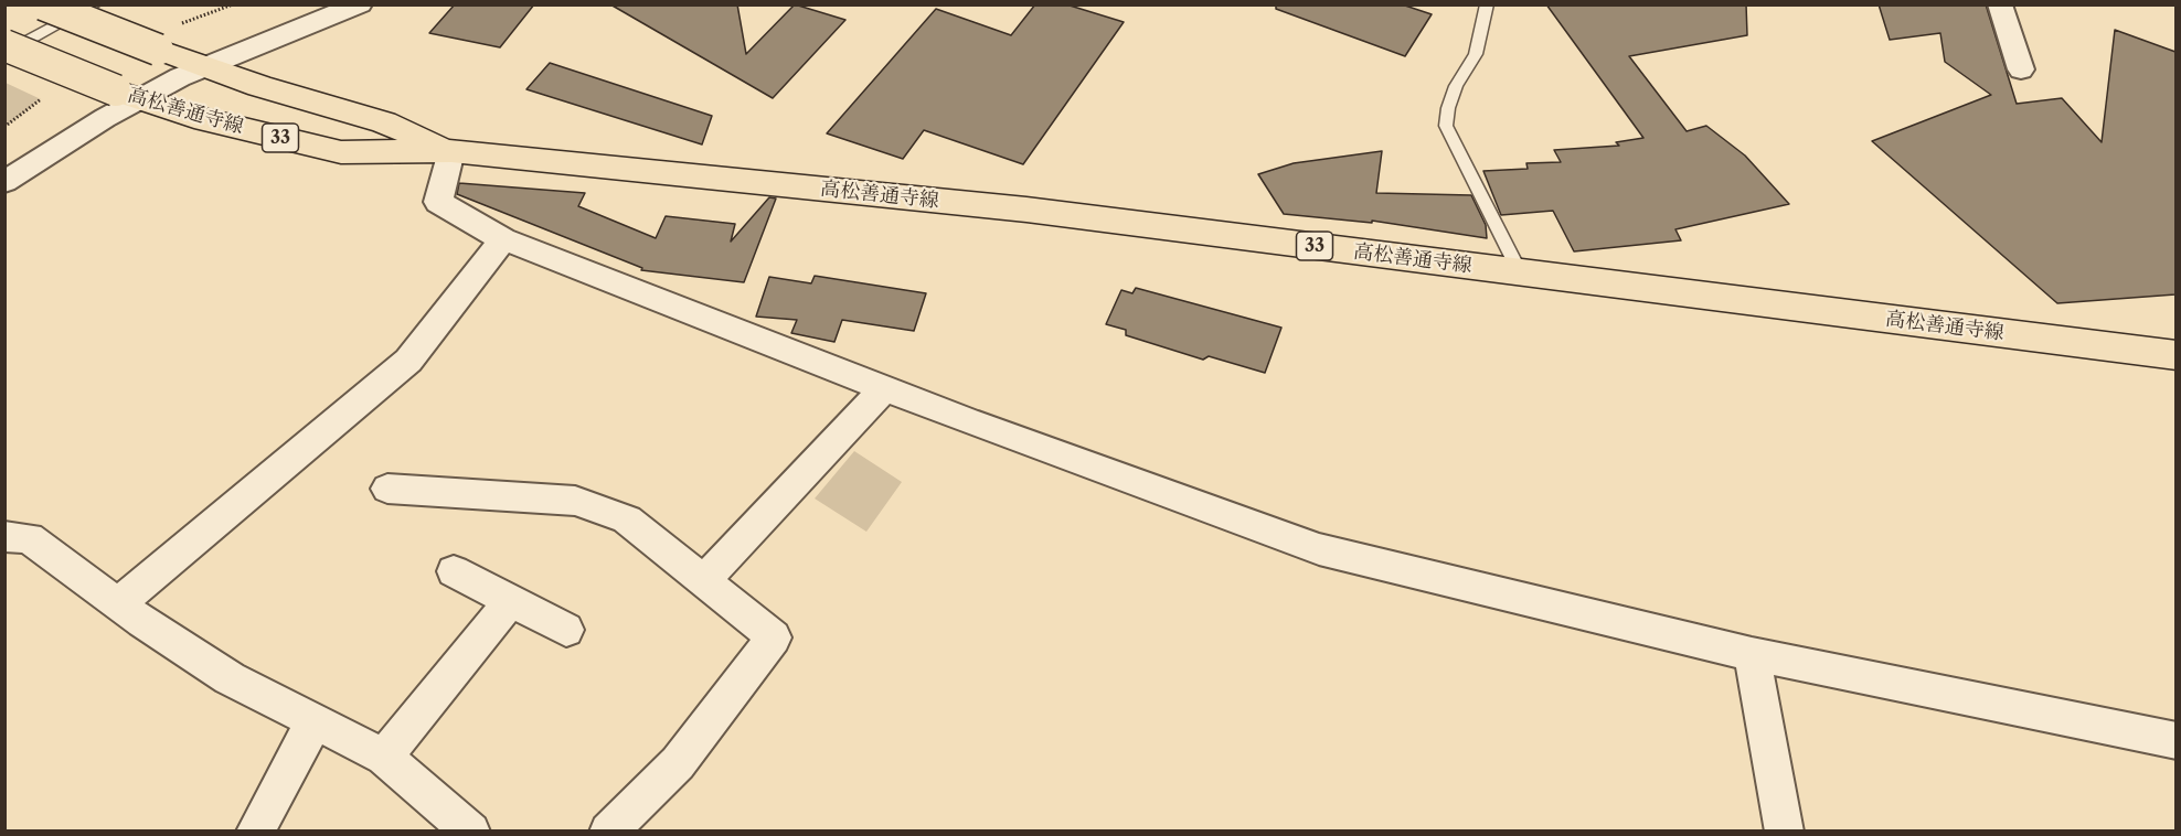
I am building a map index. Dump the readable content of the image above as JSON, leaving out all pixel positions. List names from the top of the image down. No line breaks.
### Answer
{"streets":{"main road":["高松善通寺線","33"]}}
